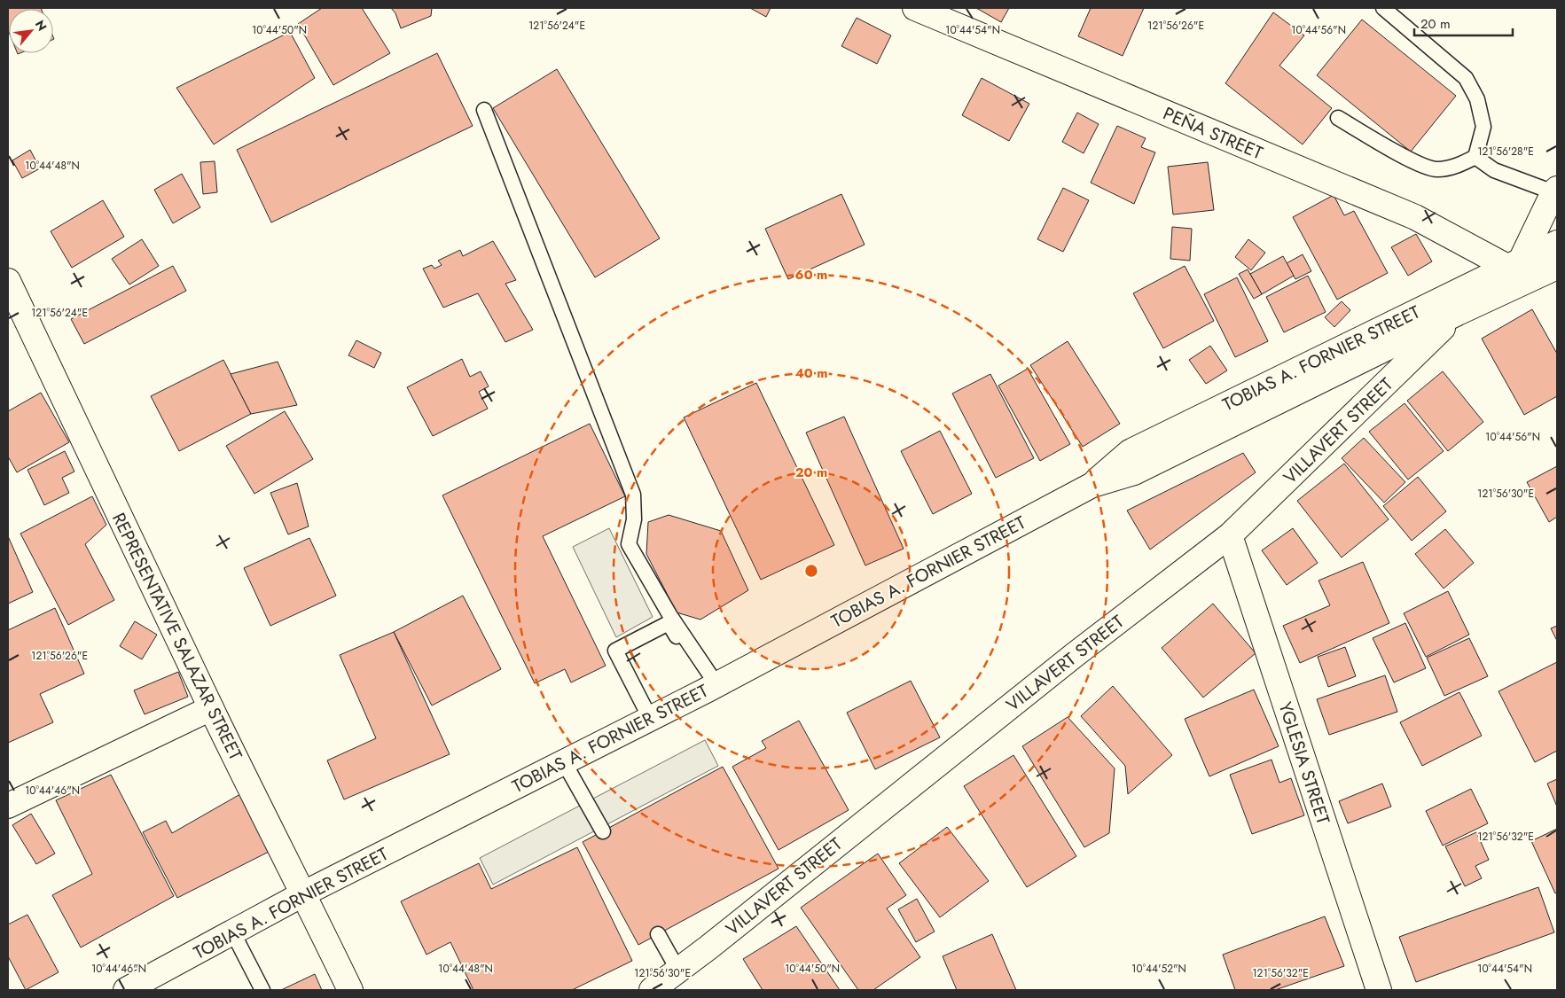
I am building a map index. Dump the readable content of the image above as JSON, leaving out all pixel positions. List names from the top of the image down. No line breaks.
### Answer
{"streets":{"main road":["PEÑA STREET","TOBIAS A. FORNIER STREET","VILLAVERT STREET","REPRESENTATIVE SALAZAR STREET","YGLESIA STREET"]},"crossings":[["PEÑA STREET","TOBIAS A. FORNIER STREET"],["TOBIAS A. FORNIER STREET","VILLAVERT STREET"],["TOBIAS A. FORNIER STREET","REPRESENTATIVE SALAZAR STREET"],["VILLAVERT STREET","YGLESIA STREET"]],"scale_bar":"20 m","north":"top right","coordinates":["121°56'24\"E","121°56'26\"E","10°44'50\"N","10°44'54\"N","10°44'56\"N","121°56'28\"E","10°44'48\"N","121°56'30\"E","10°44'46\"N","121°56'32\"E","10°44'52\"N"],"rings":["60 m","40 m","20 m"]}
